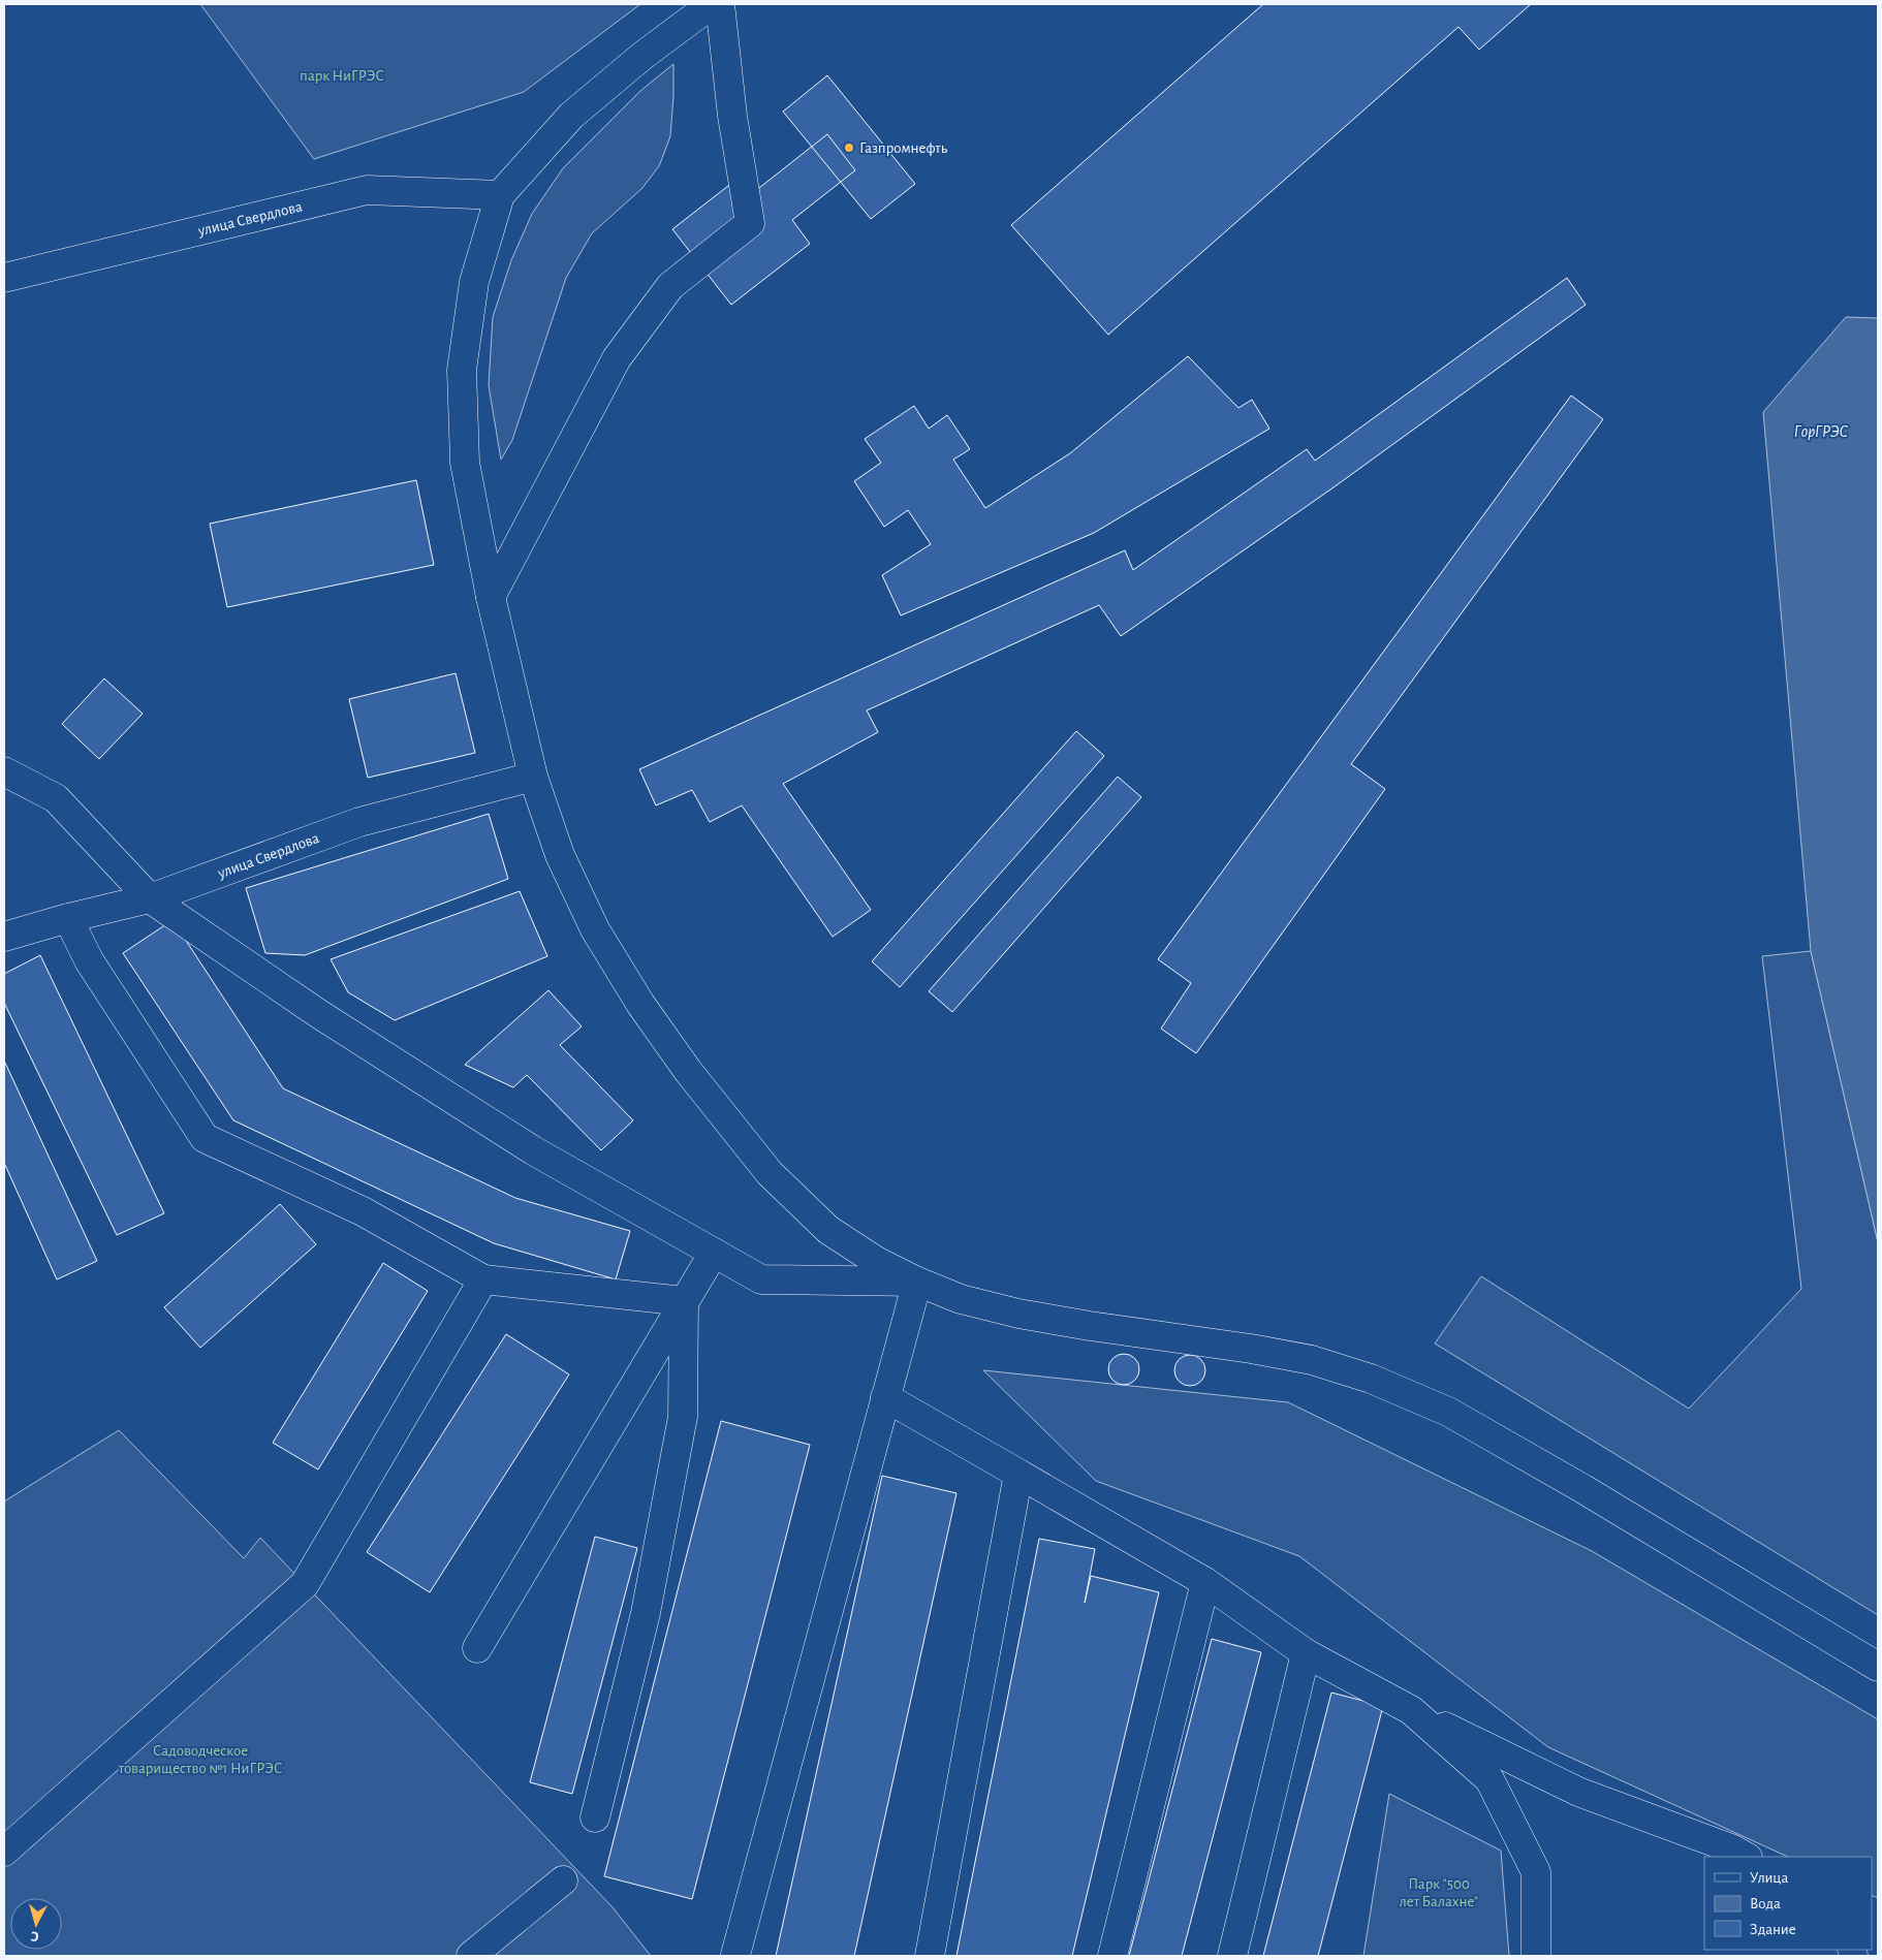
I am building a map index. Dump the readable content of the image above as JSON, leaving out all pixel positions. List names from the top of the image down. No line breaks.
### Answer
{"streets":{"main road":["улица Свердлова"]},"water":["ГорГРЭС"],"parks":["парк НиГРЭС","Садоводческое товарищество №1 НиГРЭС","Парк \"500 лет Балахне\""],"places":["Газпромнефть"],"legend":["Улица","Вода","Здание"],"north":"bottom"}
